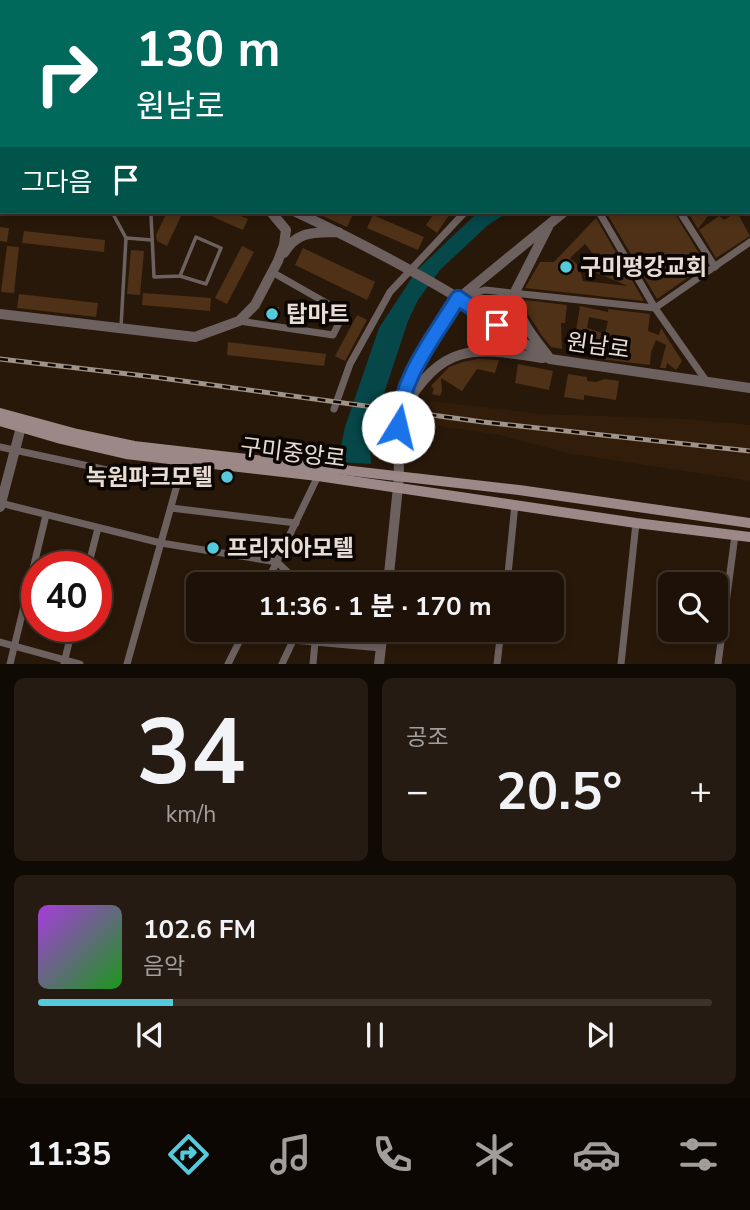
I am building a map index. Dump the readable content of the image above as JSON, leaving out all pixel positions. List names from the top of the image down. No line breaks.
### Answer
{"streets":{"main road":["구미중앙로"],"street":["원남로"]},"places":["구미평강교회","탑마트","녹원파크모텔","프리지아모텔"],"page":{"turn":["130 m","원남로"],"then":"그다음","limit":"40","trip":"11:36 · 1 분 · 170 m","tile":[["34","km/h"],"공조"],"heat":["−","20.5°","+"],"song":["102.6 FM","음악"],"tabs":"11:35"}}
